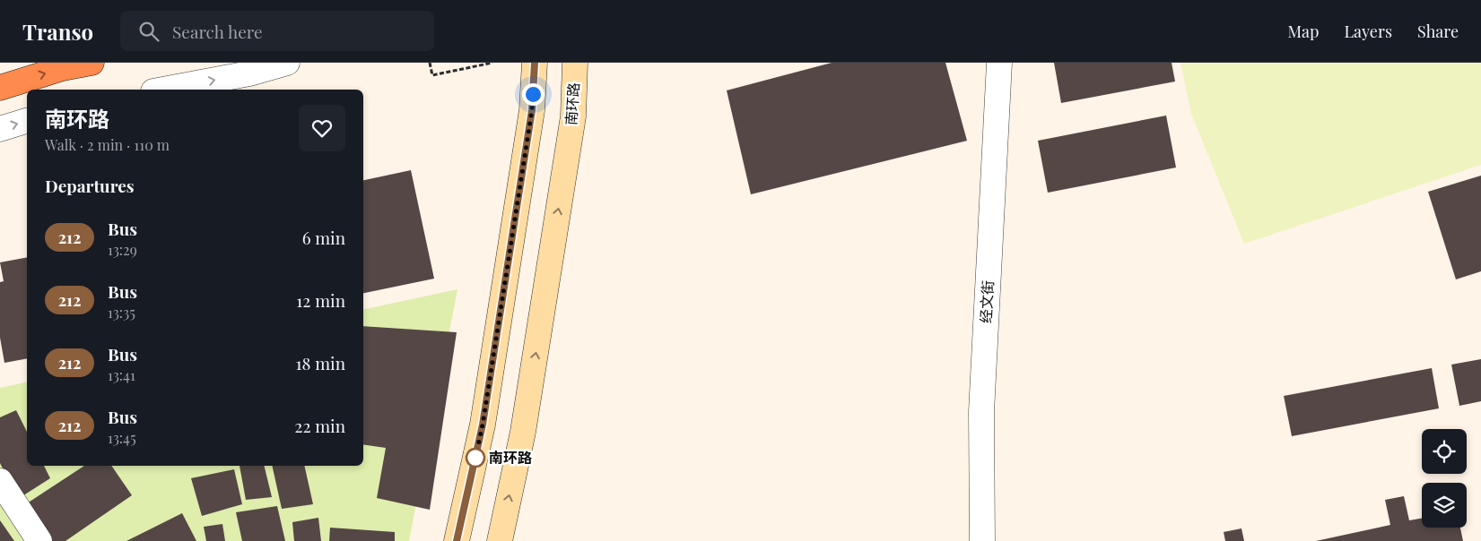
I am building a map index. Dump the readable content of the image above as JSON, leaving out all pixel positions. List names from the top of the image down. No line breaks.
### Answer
{"streets":{"main road":["南环路"],"street":["经文街"]},"places":["南环路"],"lines":["bus line 212"],"page":{"header":"Transo","search":"Search here","nav":["Map","Layers","Share"],"heading":[["南环路","Walk · 2 min · 110 m"],"Departures"],"list":[{"mark":"212","name":"Bus","note":"13:29","value":"6 min"},{"mark":"212","name":"Bus","note":"13:35","value":"12 min"},{"mark":"212","name":"Bus","note":"13:41","value":"18 min"},{"mark":"212","name":"Bus","note":"13:45","value":"22 min"}]}}
